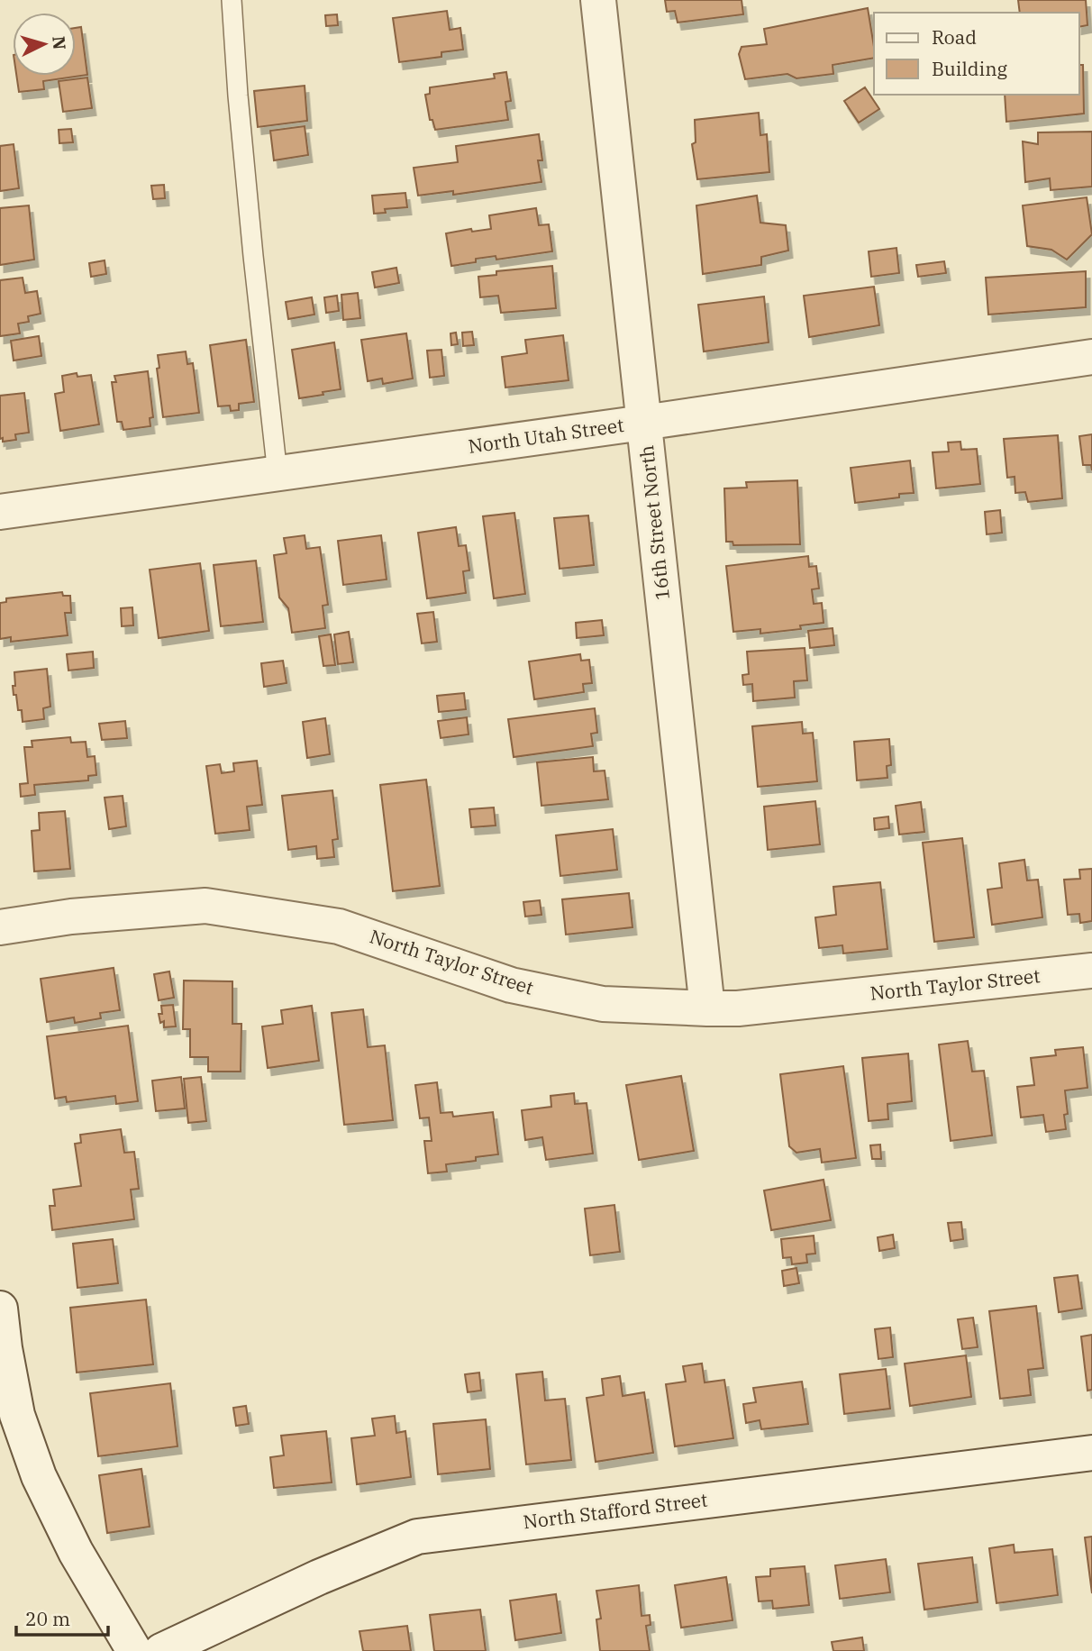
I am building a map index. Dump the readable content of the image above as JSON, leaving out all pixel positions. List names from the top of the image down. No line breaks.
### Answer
{"streets":{"street":["North Utah Street","16th Street North","North Taylor Street","North Stafford Street"]},"crossings":[["North Utah Street","16th Street North"],["16th Street North","North Taylor Street"]],"legend":["Road","Building"],"scale_bar":"20 m","north":"right"}
